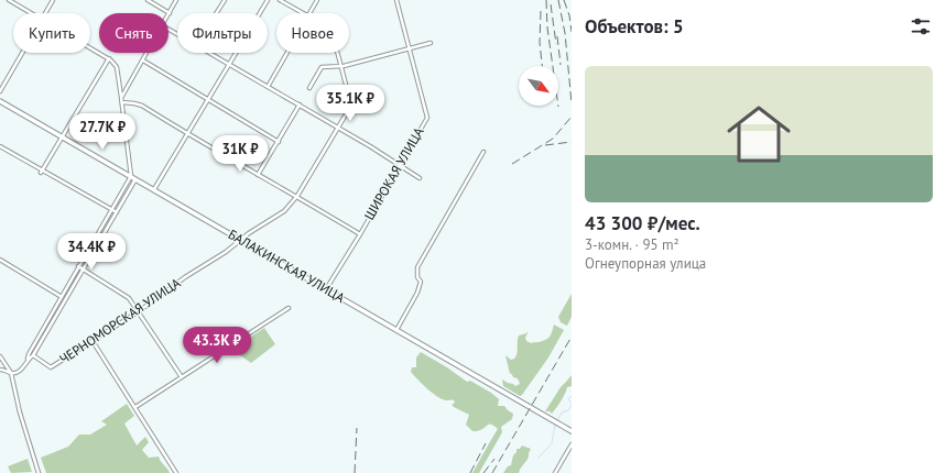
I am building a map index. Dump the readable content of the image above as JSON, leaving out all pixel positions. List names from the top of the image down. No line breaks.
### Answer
{"streets":{"main road":["БАЛАКИНСКАЯ УЛИЦА"],"street":["ШИРОКАЯ УЛИЦА","ЧЕРНОМОРСКАЯ УЛИЦА"]},"crossings":[["ШИРОКАЯ УЛИЦА","БАЛАКИНСКАЯ УЛИЦА"],["БАЛАКИНСКАЯ УЛИЦА","ЧЕРНОМОРСКАЯ УЛИЦА"]],"north":"bottom right","page":{"heading":"Объектов: 5","chip":["Купить","Снять","Фильтры","Новое"],"list":[{"name":"43 300 ₽/мес.","note":"3-комн. · 95 m² · Огнеупорная улица"}],"price":["35.1K ₽","27.7K ₽","31K ₽","34.4K ₽","43.3K ₽"]}}
